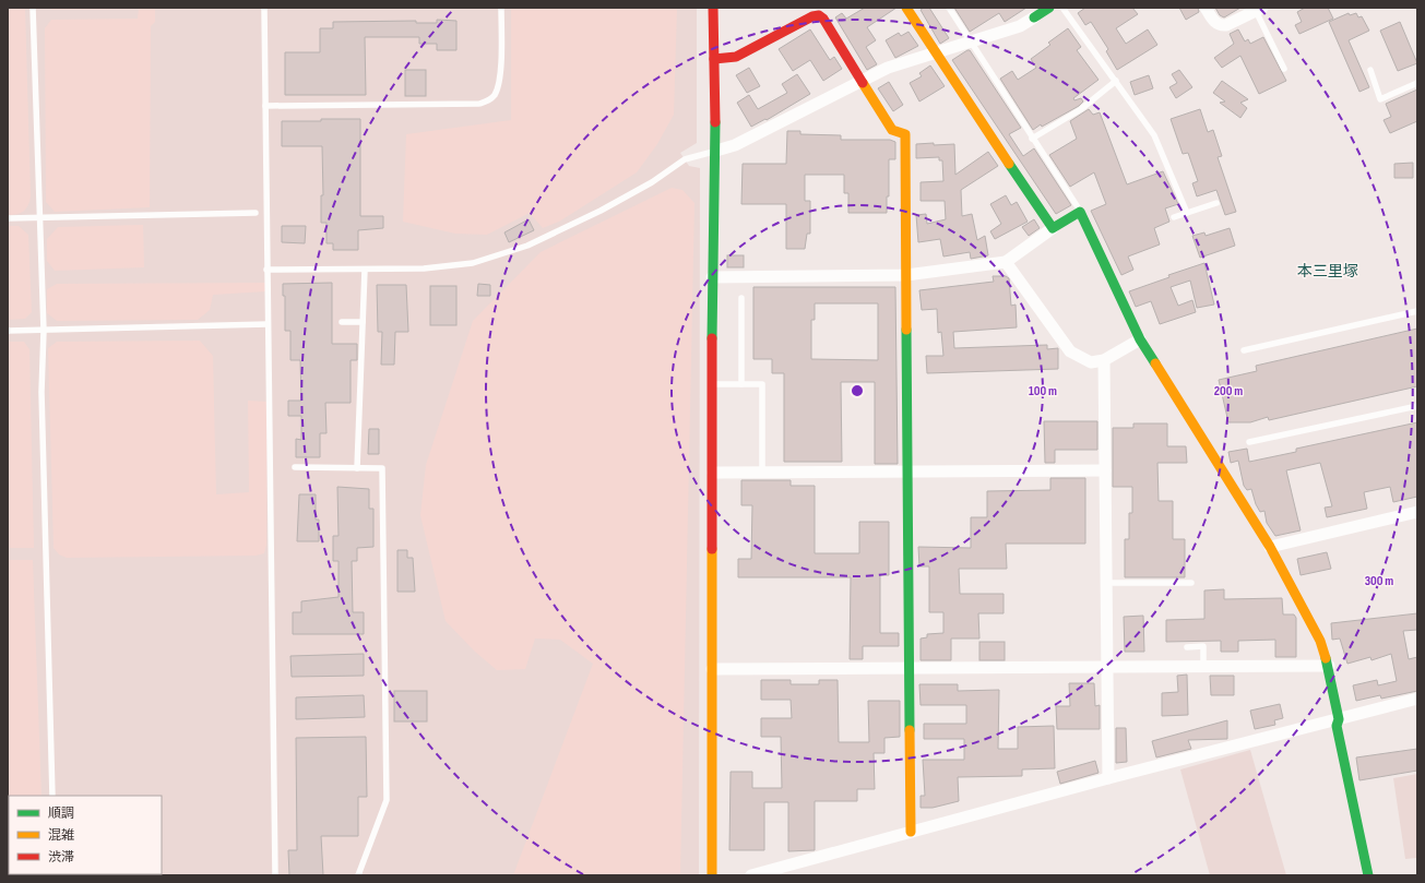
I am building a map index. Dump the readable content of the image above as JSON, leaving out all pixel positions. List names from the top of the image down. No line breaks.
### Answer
{"districts":["本三里塚"],"legend":["順調","混雑","渋滞"],"rings":["100 m","200 m","300 m"]}
